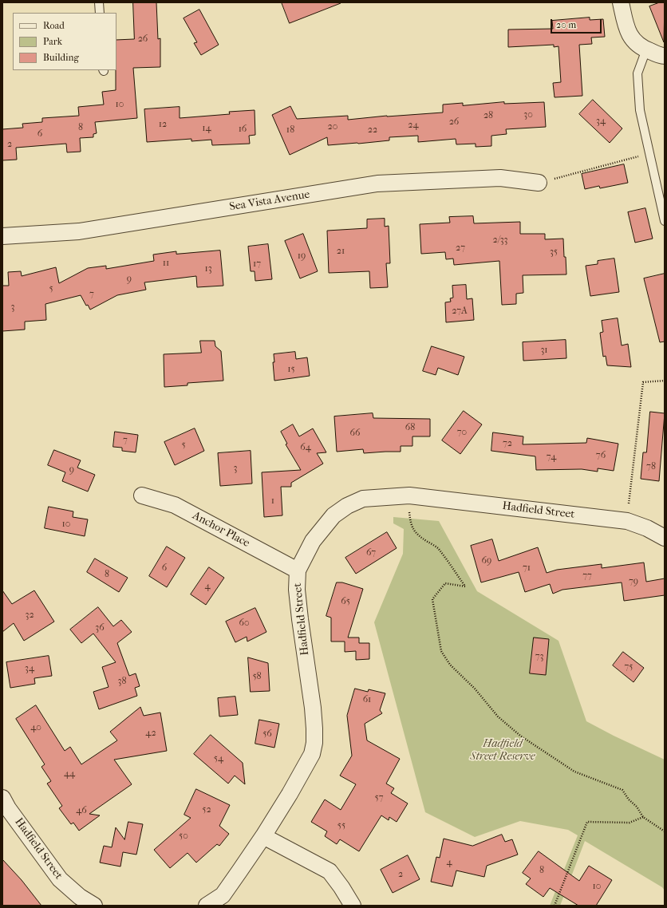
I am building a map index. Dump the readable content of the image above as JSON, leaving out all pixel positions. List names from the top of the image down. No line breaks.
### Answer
{"streets":{"street":["Sea Vista Avenue","Hadfield Street","Anchor Place"]},"crossings":[["Hadfield Street","Anchor Place"]],"parks":["Hadfield Street Reserve"],"house_numbers":["26","10","30","28","34","26","12","24","20","8","14","16","18","22","6","2","2/33","27","21","35","19","11","17","13","9","5","7","3","27A","31","15","68","70","66","7","72","5","64","76","74","78","3","9","1","10","67","69","6","71","8","77","79","4","65","32","60","36","73","75","34","58","38","61","40","42","56","54","44","57","52","46","55","50","4","8","2","10"],"legend":["Road","Park","Building"],"scale_bar":"20 m"}
